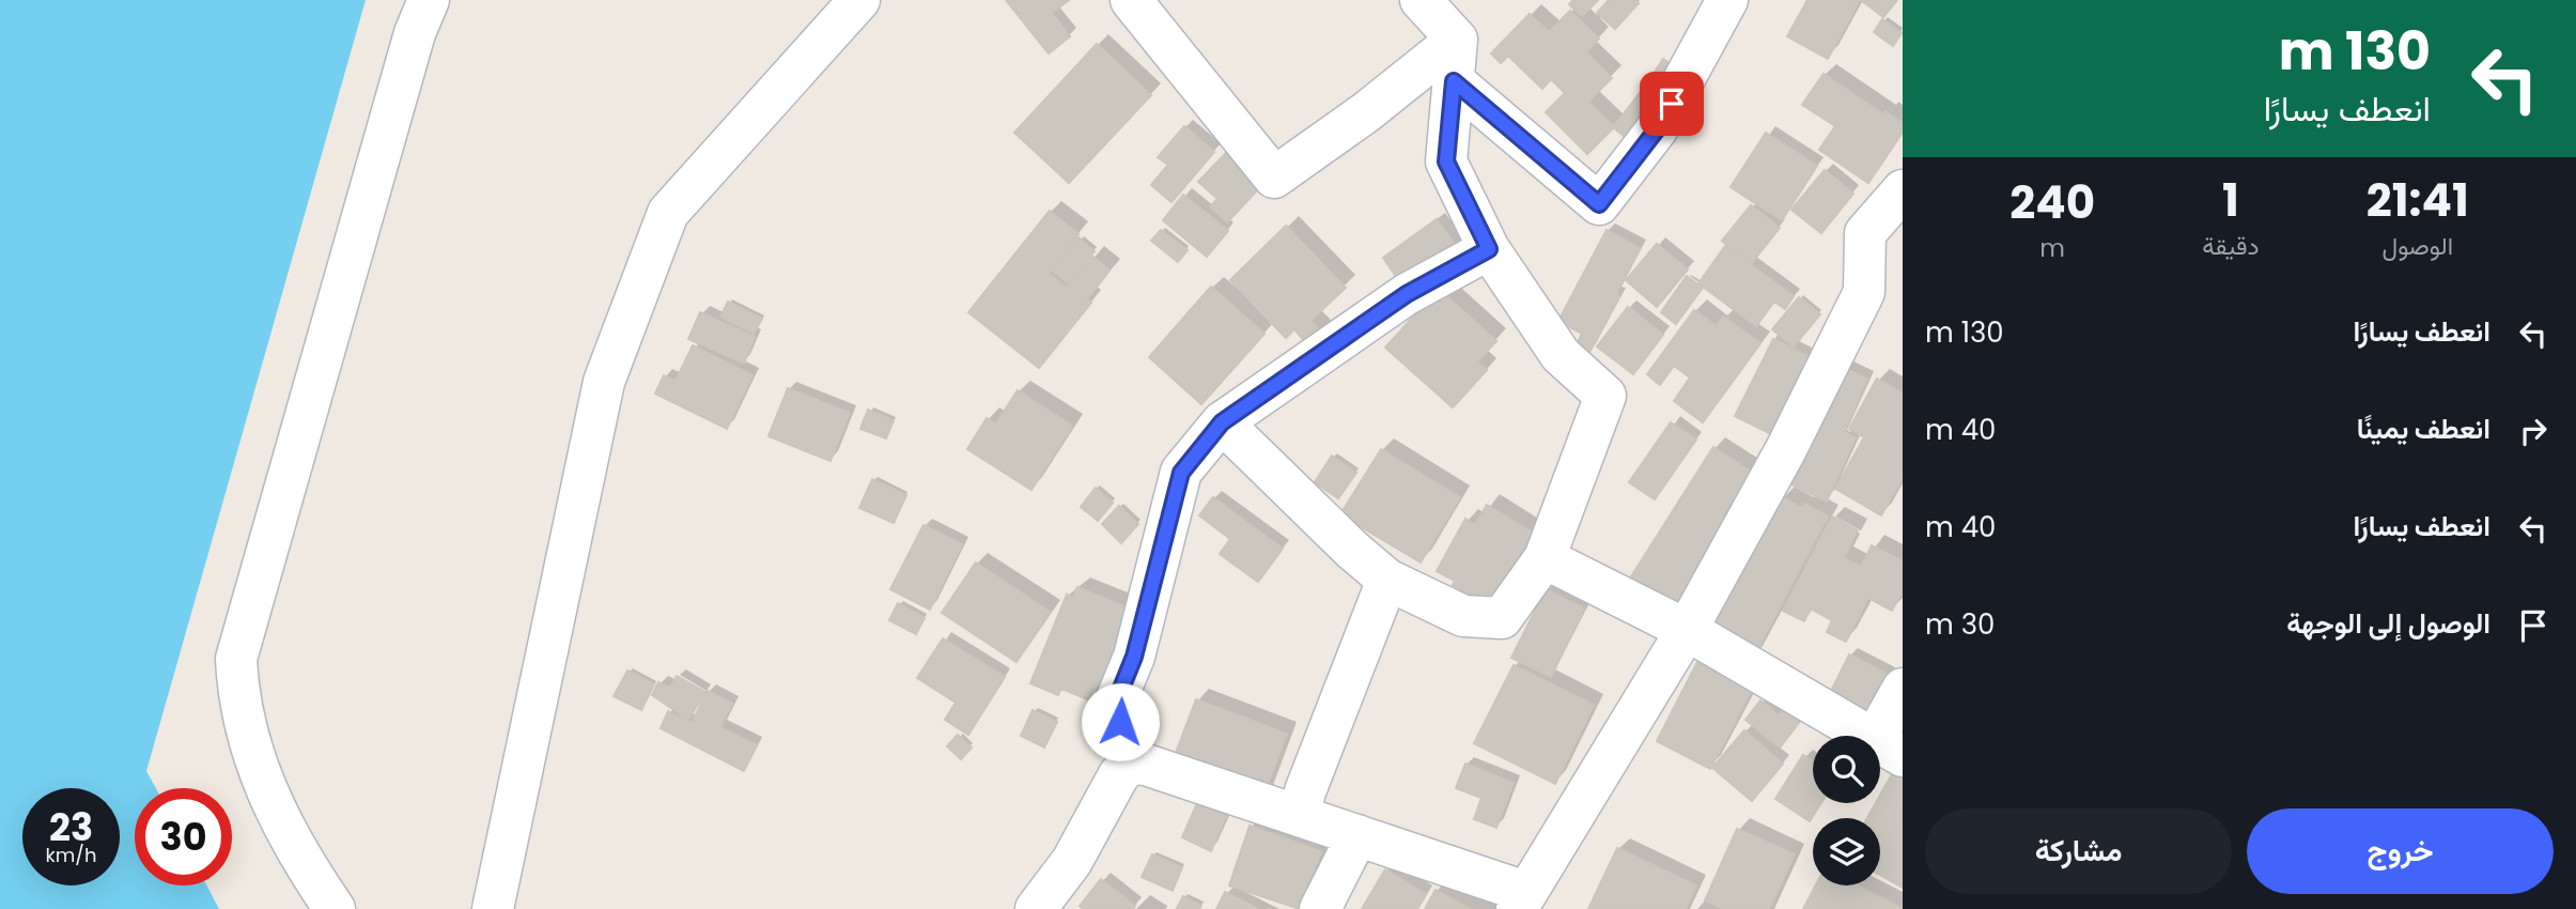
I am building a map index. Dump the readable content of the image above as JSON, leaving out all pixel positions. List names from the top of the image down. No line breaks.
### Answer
{"page":{"turn":["130 m","انعطف يسارًا"],"eta":["21:41","الوصول","1","دقيقة","240","m"],"list":[{"name":"انعطف يسارًا","value":"130 m"},{"name":"انعطف يمينًا","value":"40 m"},{"name":"انعطف يسارًا","value":"40 m"},{"name":"الوصول إلى الوجهة","value":"30 m"}],"speed":"23 km/h","limit":"30","buttons":["خروج","مشاركة"]}}
